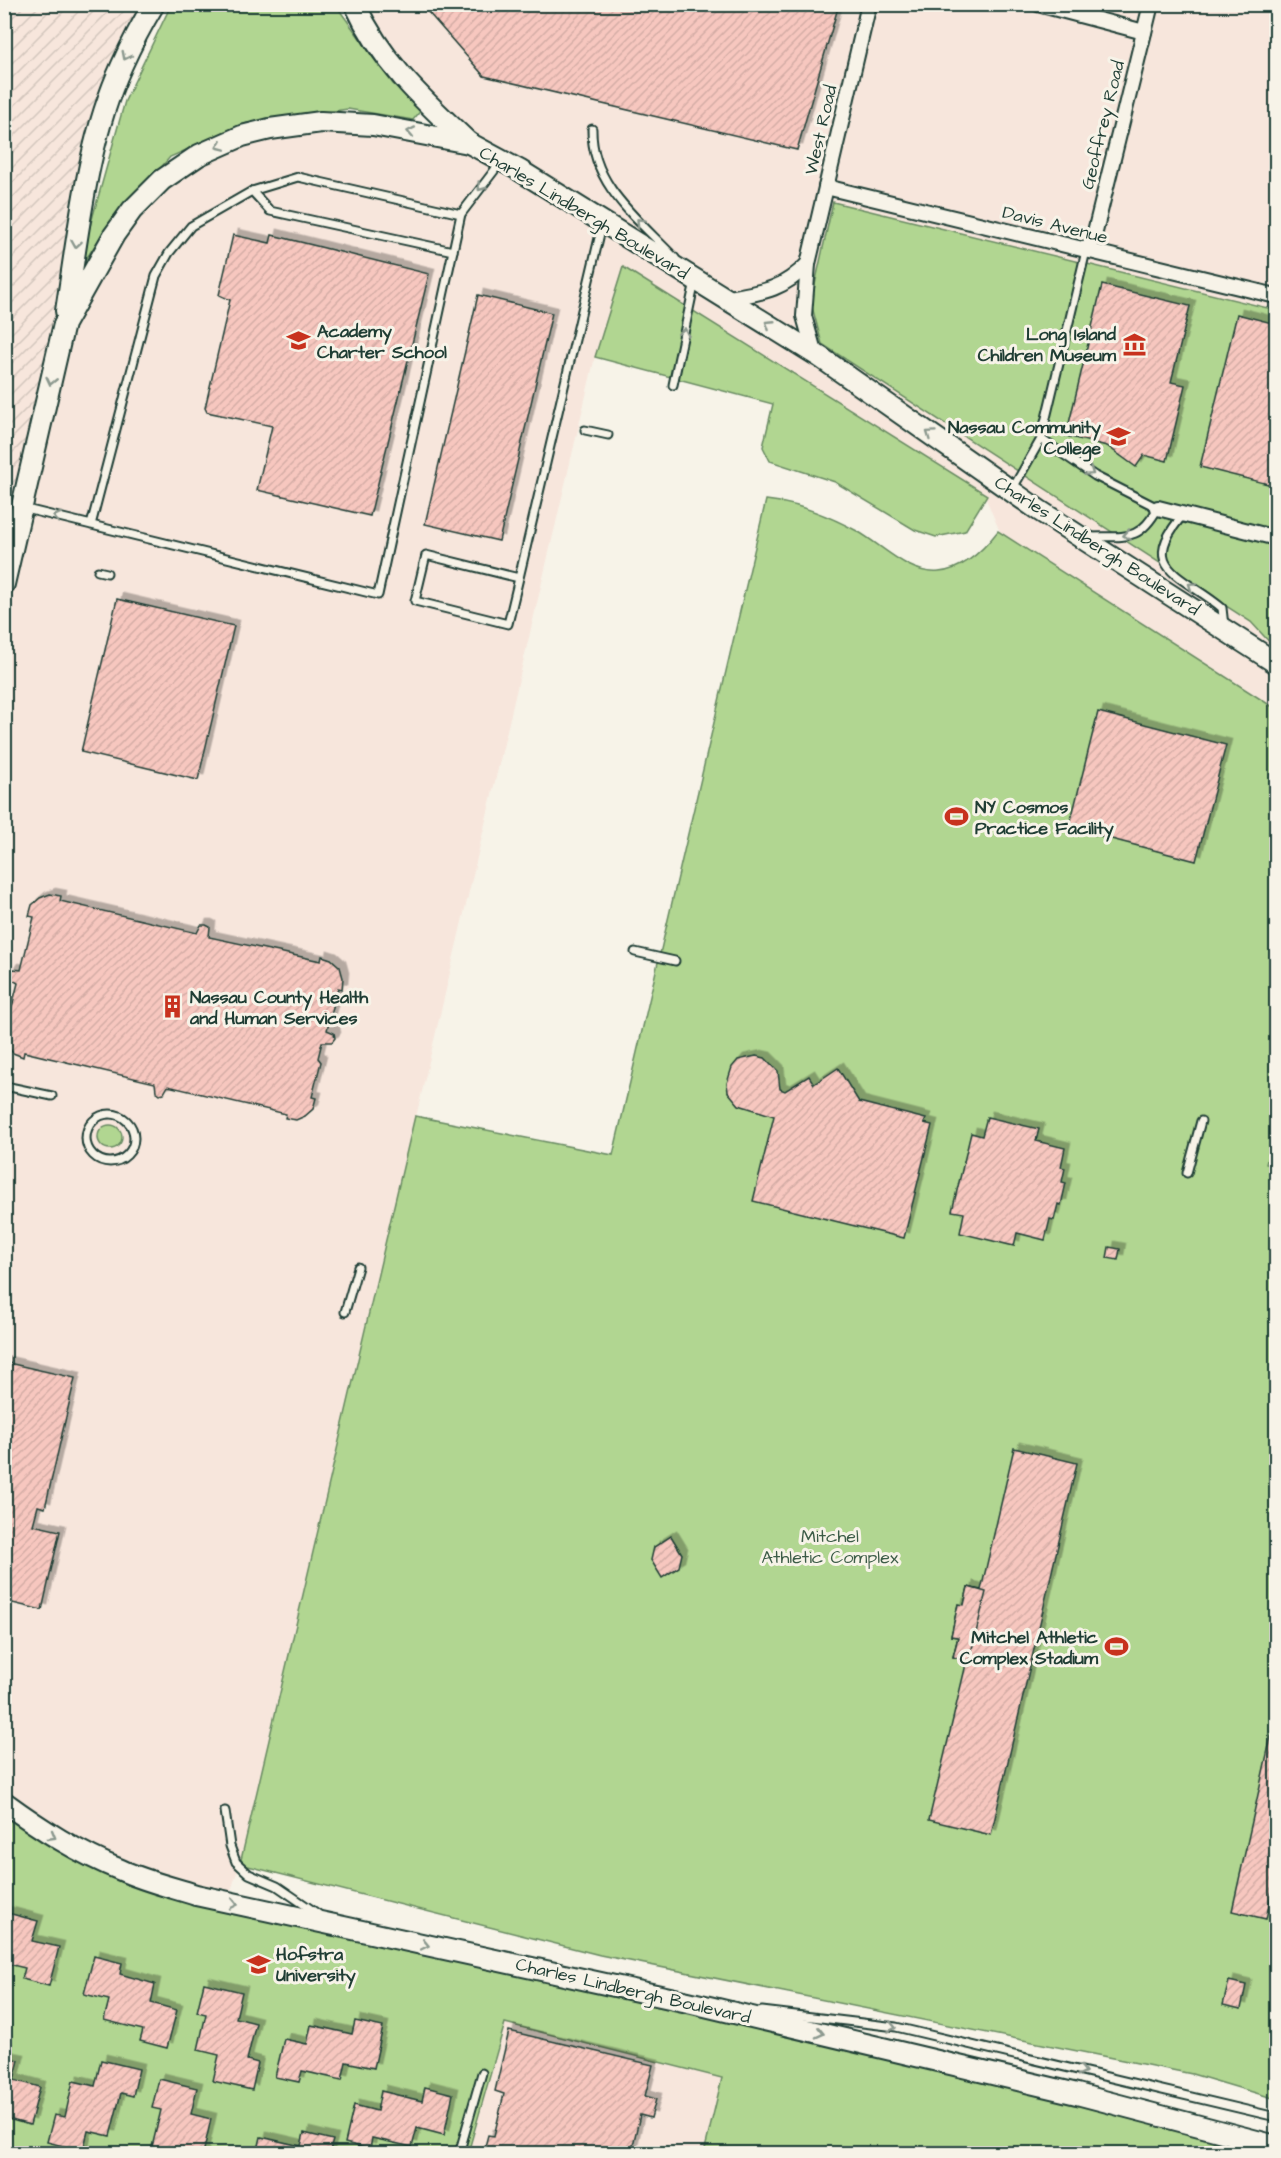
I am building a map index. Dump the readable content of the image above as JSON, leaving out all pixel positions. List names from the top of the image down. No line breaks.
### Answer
{"streets":{"street":["Geoffrey Road","West Road","Charles Lindbergh Boulevard","Davis Avenue"]},"crossings":[["Geoffrey Road","Davis Avenue"],["West Road","Charles Lindbergh Boulevard"],["West Road","Davis Avenue"]],"parks":["Mitchel Athletic Complex"],"places":{"school or university":["Academy Charter School","Nassau Community College","Hofstra University"],"museum":["Long Island Children Museum"],"sports":["NY Cosmos Practice Facility","Mitchel Athletic Complex Stadium"],"building":["Nassau County Health and Human Services"]}}
